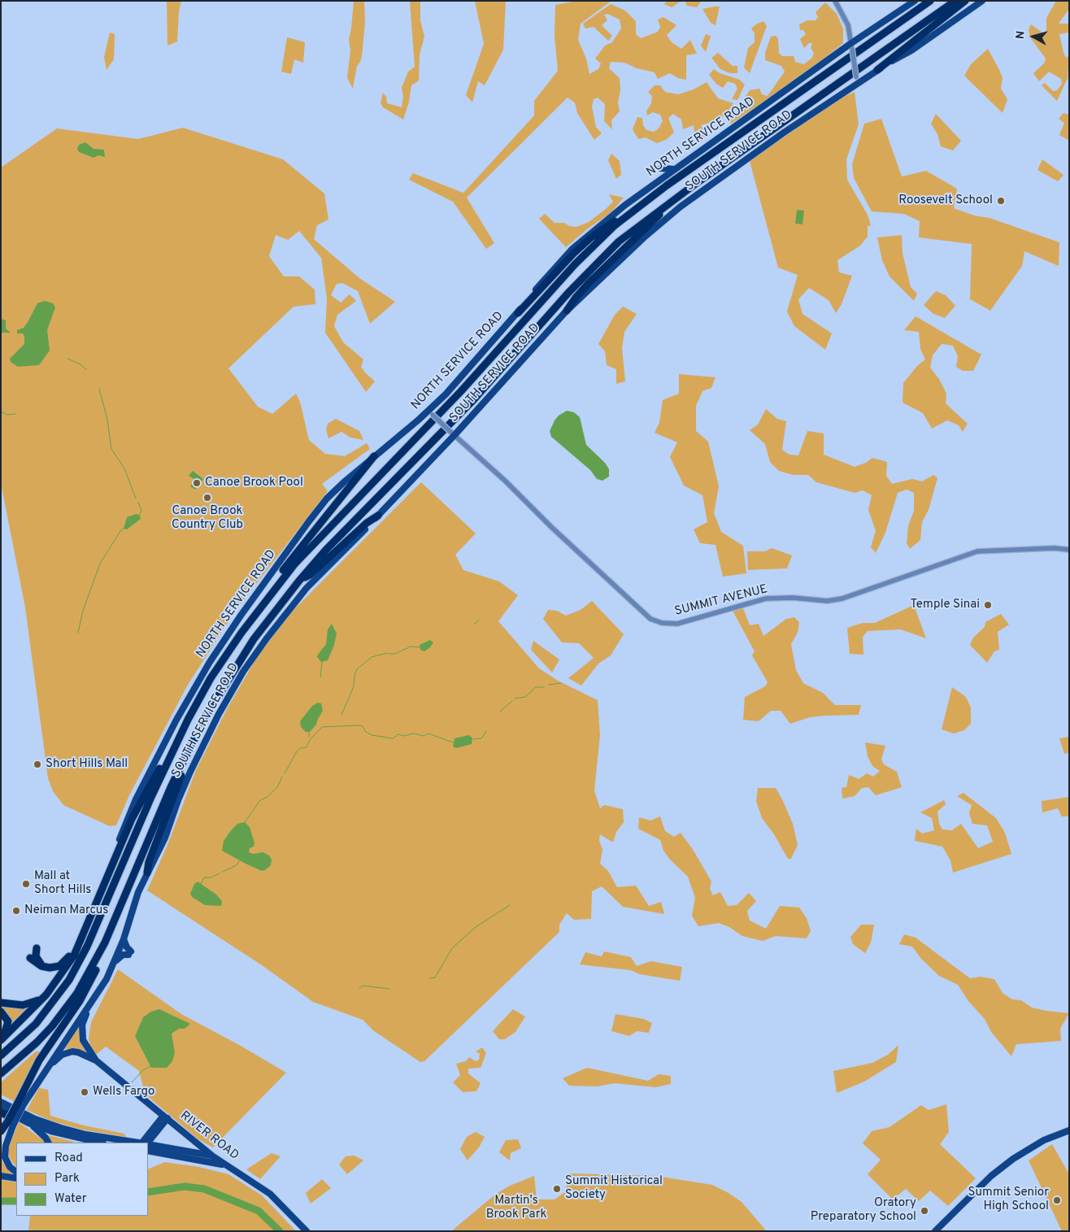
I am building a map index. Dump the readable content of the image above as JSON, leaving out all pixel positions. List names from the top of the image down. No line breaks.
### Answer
{"streets":{"main road":["NORTH SERVICE ROAD","SOUTH SERVICE ROAD","RIVER ROAD"],"street":["SUMMIT AVENUE"]},"crossings":[["NORTH SERVICE ROAD","SUMMIT AVENUE"],["SOUTH SERVICE ROAD","SUMMIT AVENUE"],["SOUTH SERVICE ROAD","RIVER ROAD"]],"parks":["Martin's Brook Park"],"places":["Roosevelt School","Canoe Brook Pool","Canoe Brook Country Club","Temple Sinai","Short Hills Mall","Mall at Short Hills","Neiman Marcus","Wells Fargo","Summit Historical Society","Summit Senior High School","Oratory Preparatory School"],"legend":["Road","Park","Water"],"north":"left"}
